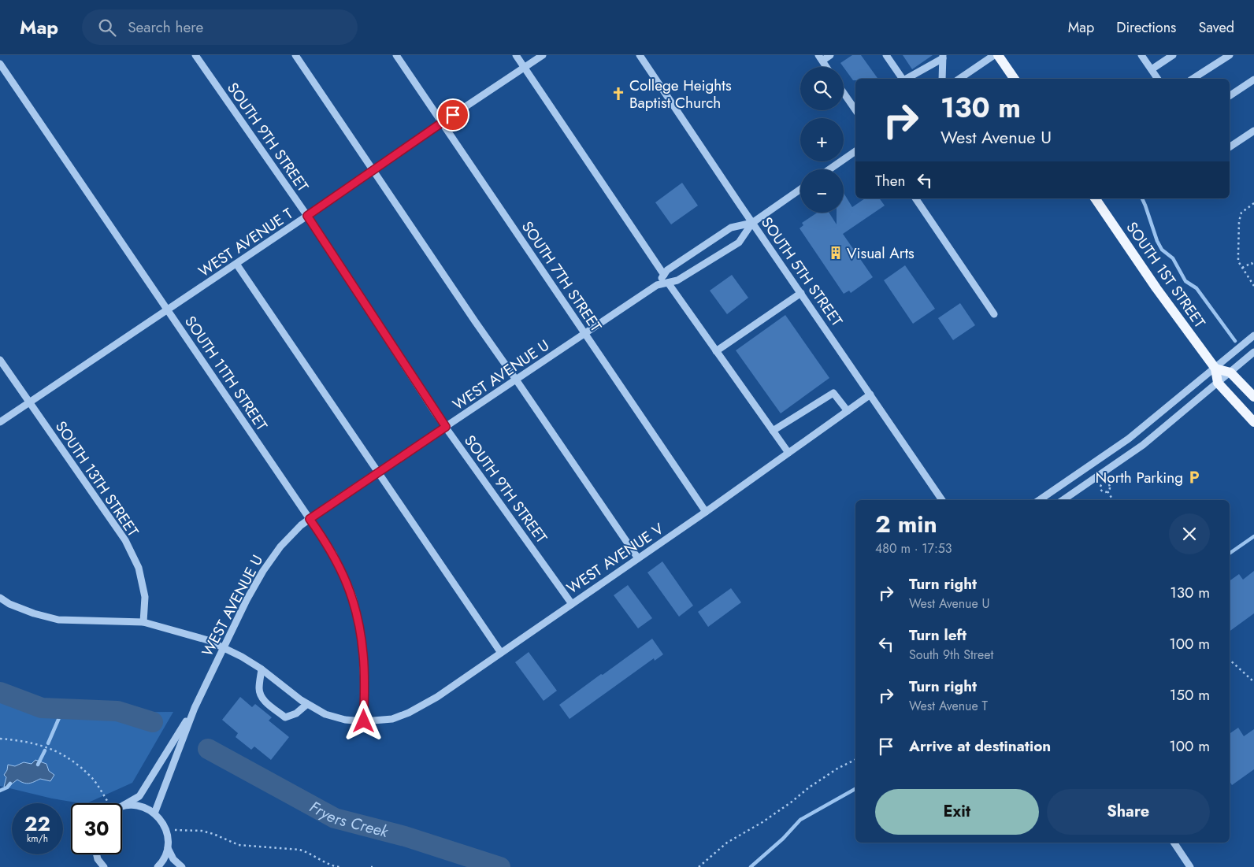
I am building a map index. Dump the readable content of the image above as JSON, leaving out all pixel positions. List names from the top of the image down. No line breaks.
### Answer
{"streets":{"main road":["SOUTH 1ST STREET"],"street":["SOUTH 9TH STREET","WEST AVENUE T","SOUTH 5TH STREET","SOUTH 7TH STREET","SOUTH 11TH STREET","WEST AVENUE U","SOUTH 13TH STREET","WEST AVENUE V"]},"crossings":[["SOUTH 9TH STREET","WEST AVENUE T"],["SOUTH 9TH STREET","WEST AVENUE U"],["SOUTH 9TH STREET","WEST AVENUE V"],["WEST AVENUE T","SOUTH 7TH STREET"],["WEST AVENUE T","SOUTH 11TH STREET"],["WEST AVENUE T","SOUTH 13TH STREET"],["SOUTH 5TH STREET","WEST AVENUE U"],["SOUTH 5TH STREET","WEST AVENUE V"],["SOUTH 7TH STREET","WEST AVENUE U"],["SOUTH 7TH STREET","WEST AVENUE V"],["SOUTH 11TH STREET","WEST AVENUE U"],["SOUTH 11TH STREET","WEST AVENUE V"],["WEST AVENUE U","WEST AVENUE V"],["SOUTH 13TH STREET","WEST AVENUE V"]],"water":["Fryers Creek"],"places":{"church":["College Heights Baptist Church"],"building":["Visual Arts"],"parking":["North Parking"]},"page":{"header":"Map","search":"Search here","nav":["Map","Directions","Saved"],"map_buttons":["+","−"],"turn":["130 m","West Avenue U"],"then":"Then","heading":["2 min","480 m · 17:53"],"list":[{"name":"Turn right","note":"West Avenue U","value":"130 m"},{"name":"Turn left","note":"South 9th Street","value":"100 m"},{"name":"Turn right","note":"West Avenue T","value":"150 m"},{"name":"Arrive at destination","value":"100 m"}],"buttons":["Exit","Share"],"speed":"22 km/h","limit":"30"}}
